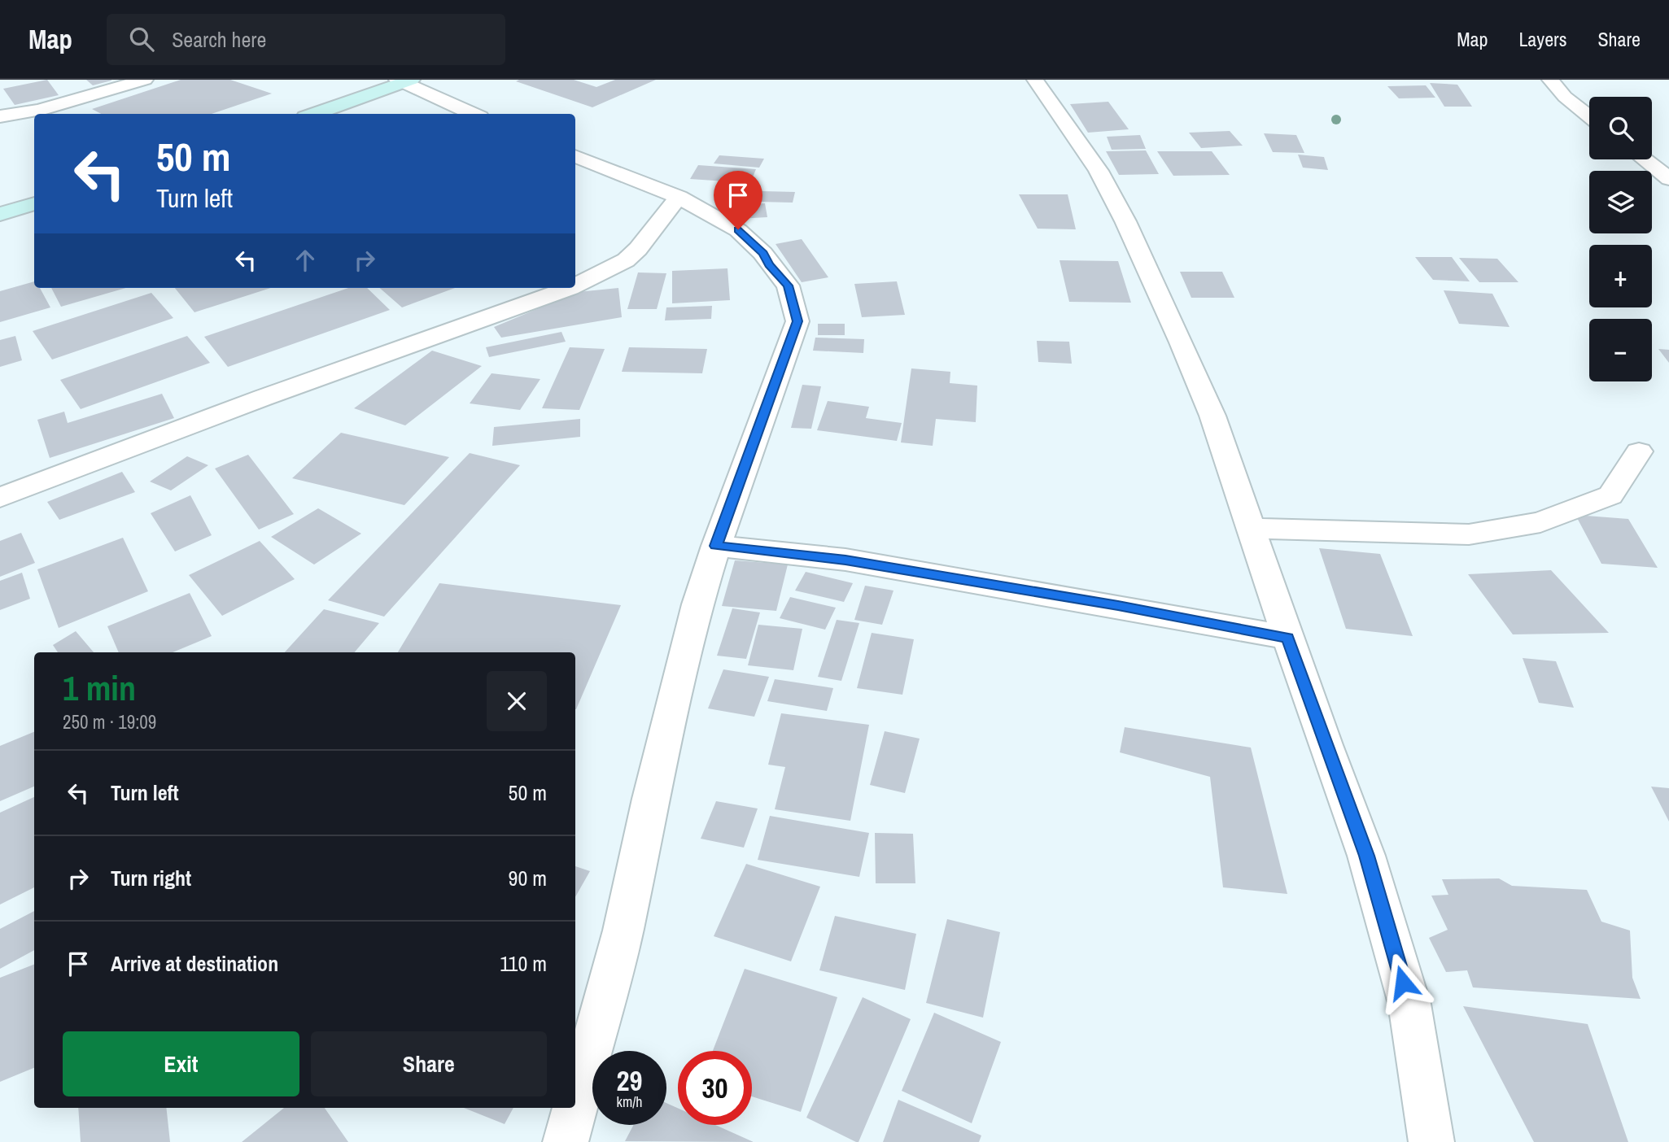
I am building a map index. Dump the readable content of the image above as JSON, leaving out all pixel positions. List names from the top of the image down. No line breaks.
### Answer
{"page":{"header":"Map","search":"Search here","nav":["Map","Layers","Share"],"map_buttons":["+","−"],"turn":["50 m","Turn left"],"heading":["1 min","250 m · 19:09"],"list":[{"name":"Turn left","value":"50 m"},{"name":"Turn right","value":"90 m"},{"name":"Arrive at destination","value":"110 m"}],"buttons":["Exit","Share"],"speed":"29 km/h","limit":"30"}}
